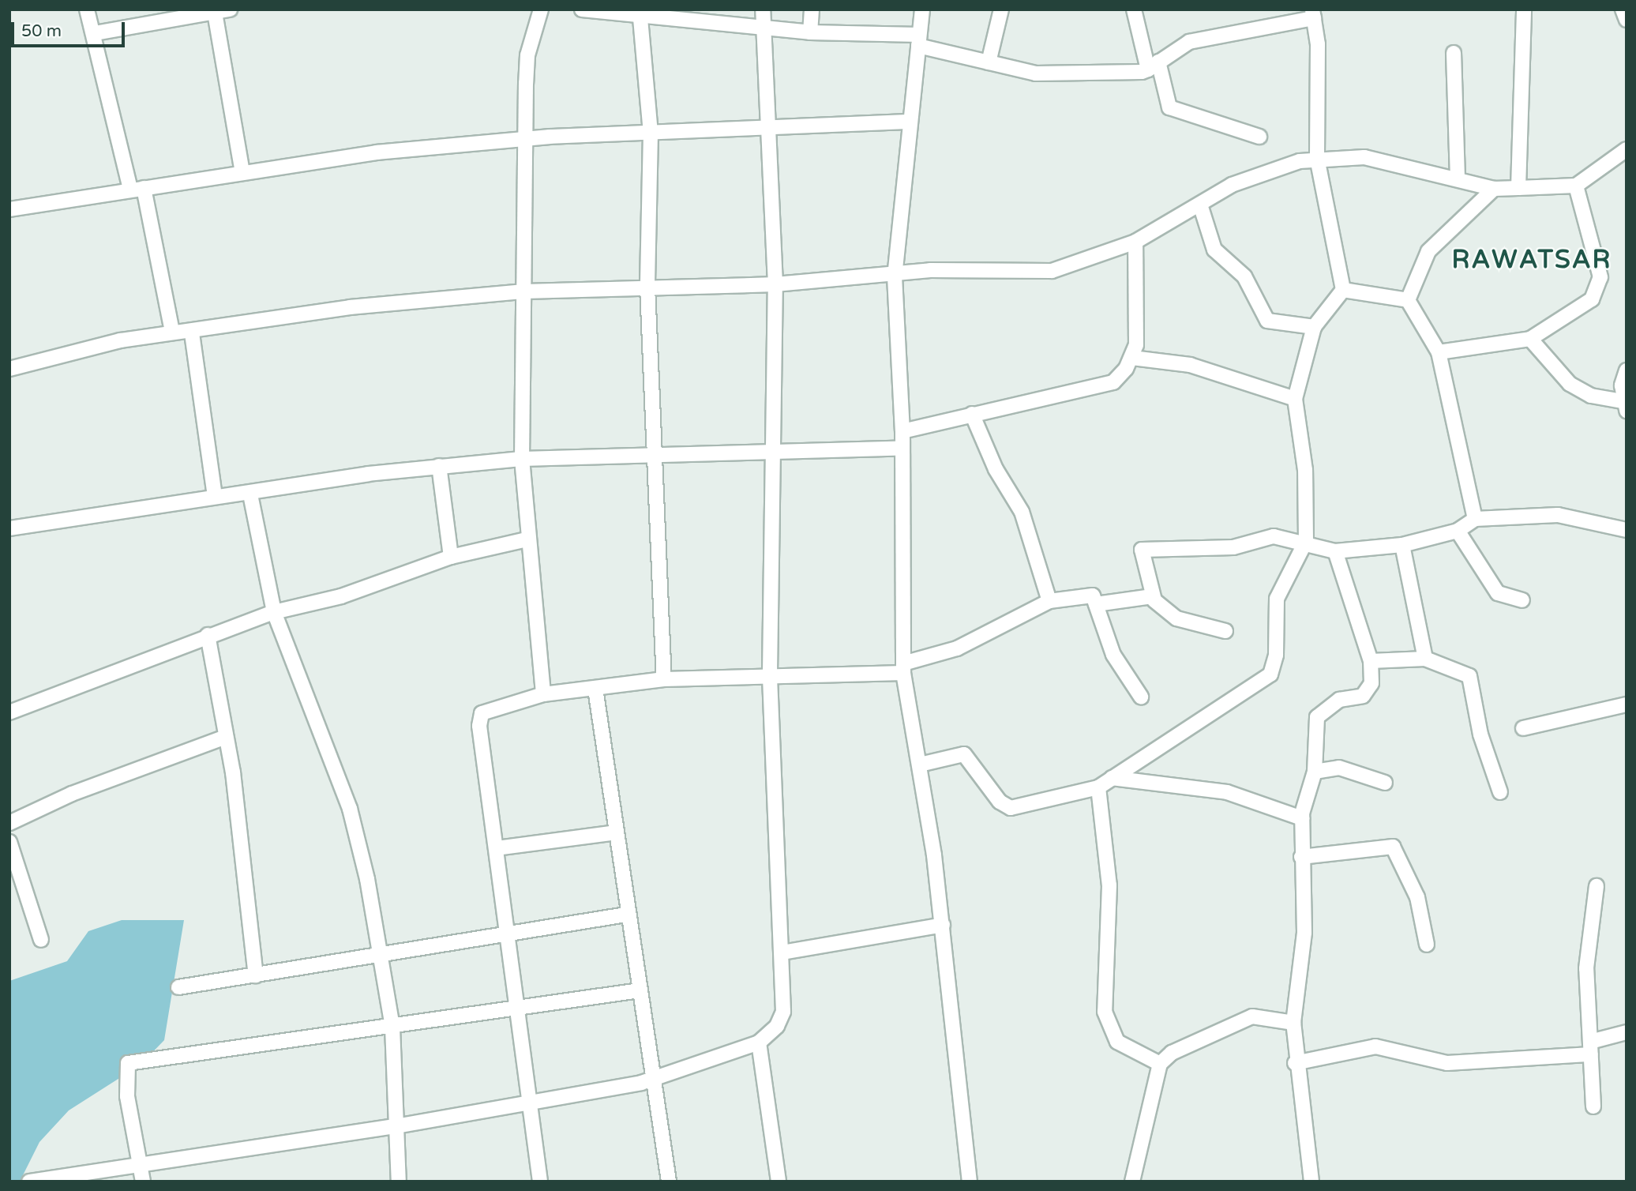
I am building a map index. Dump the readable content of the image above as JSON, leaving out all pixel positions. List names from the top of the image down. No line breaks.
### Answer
{"districts":["RAWATSAR"],"scale_bar":"50 m"}
